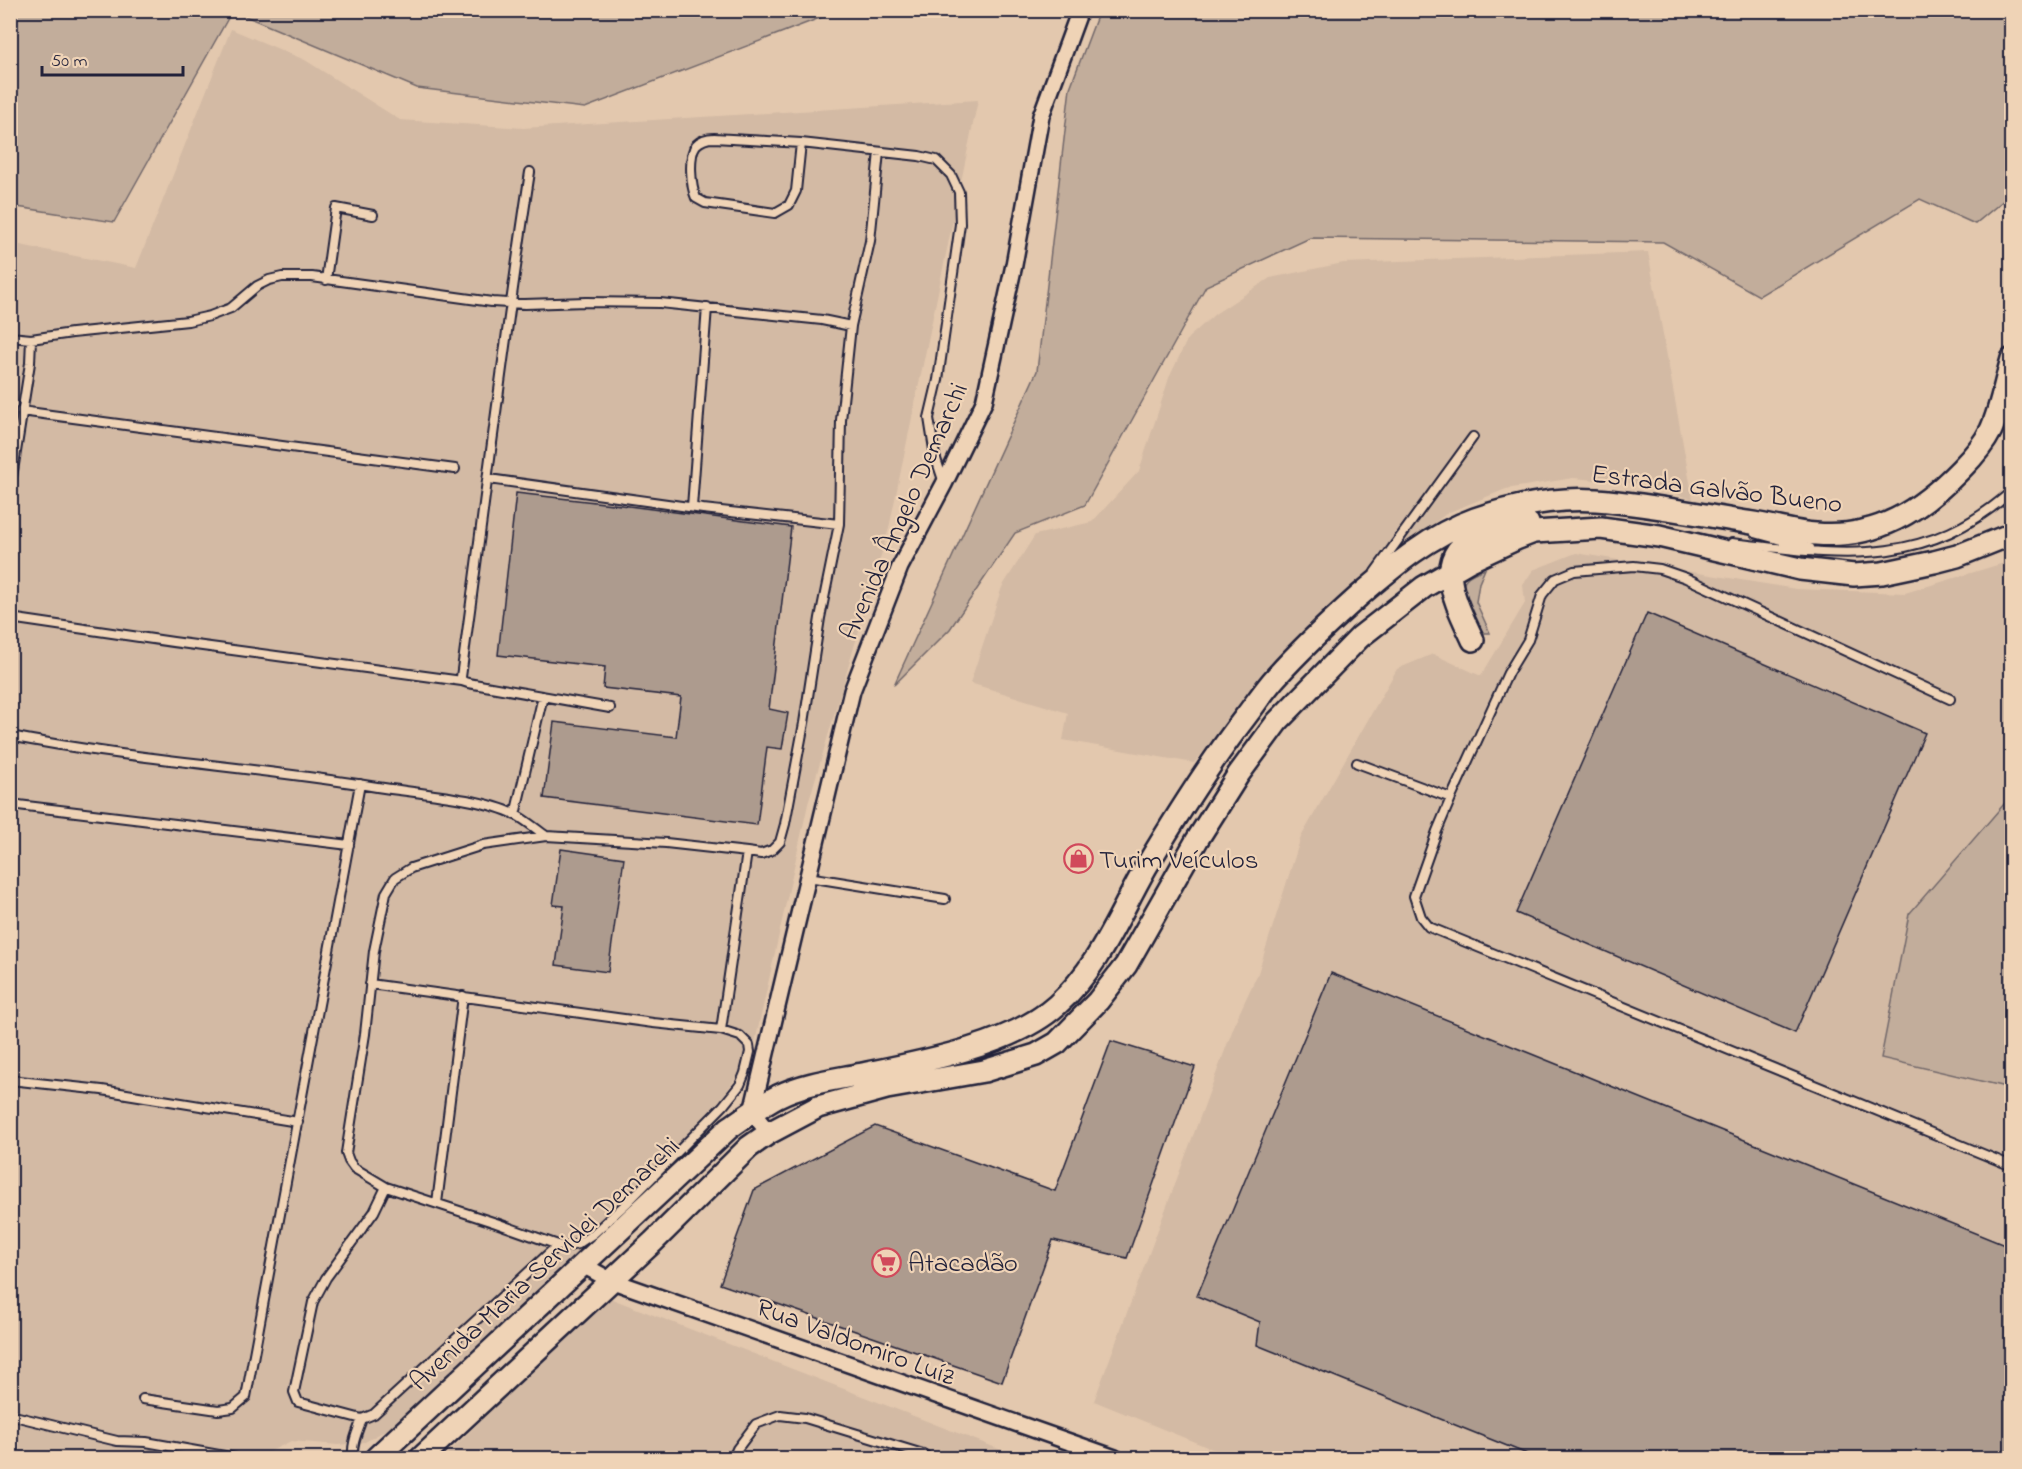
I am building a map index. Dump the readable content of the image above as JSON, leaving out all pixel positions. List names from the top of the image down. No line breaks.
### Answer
{"streets":{"main road":["Estrada Galvão Bueno","Avenida Maria Servidei Demarchi"],"street":["Avenida Ângelo Demarchi","Rua Valdomiro Luíz"]},"crossings":[["Estrada Galvão Bueno","Avenida Ângelo Demarchi"],["Estrada Galvão Bueno","Avenida Maria Servidei Demarchi"],["Avenida Ângelo Demarchi","Avenida Maria Servidei Demarchi"],["Avenida Maria Servidei Demarchi","Rua Valdomiro Luíz"]],"places":{"shop":["Turim Veículos"],"supermarket":["Atacadão"]},"scale_bar":"50 m"}
